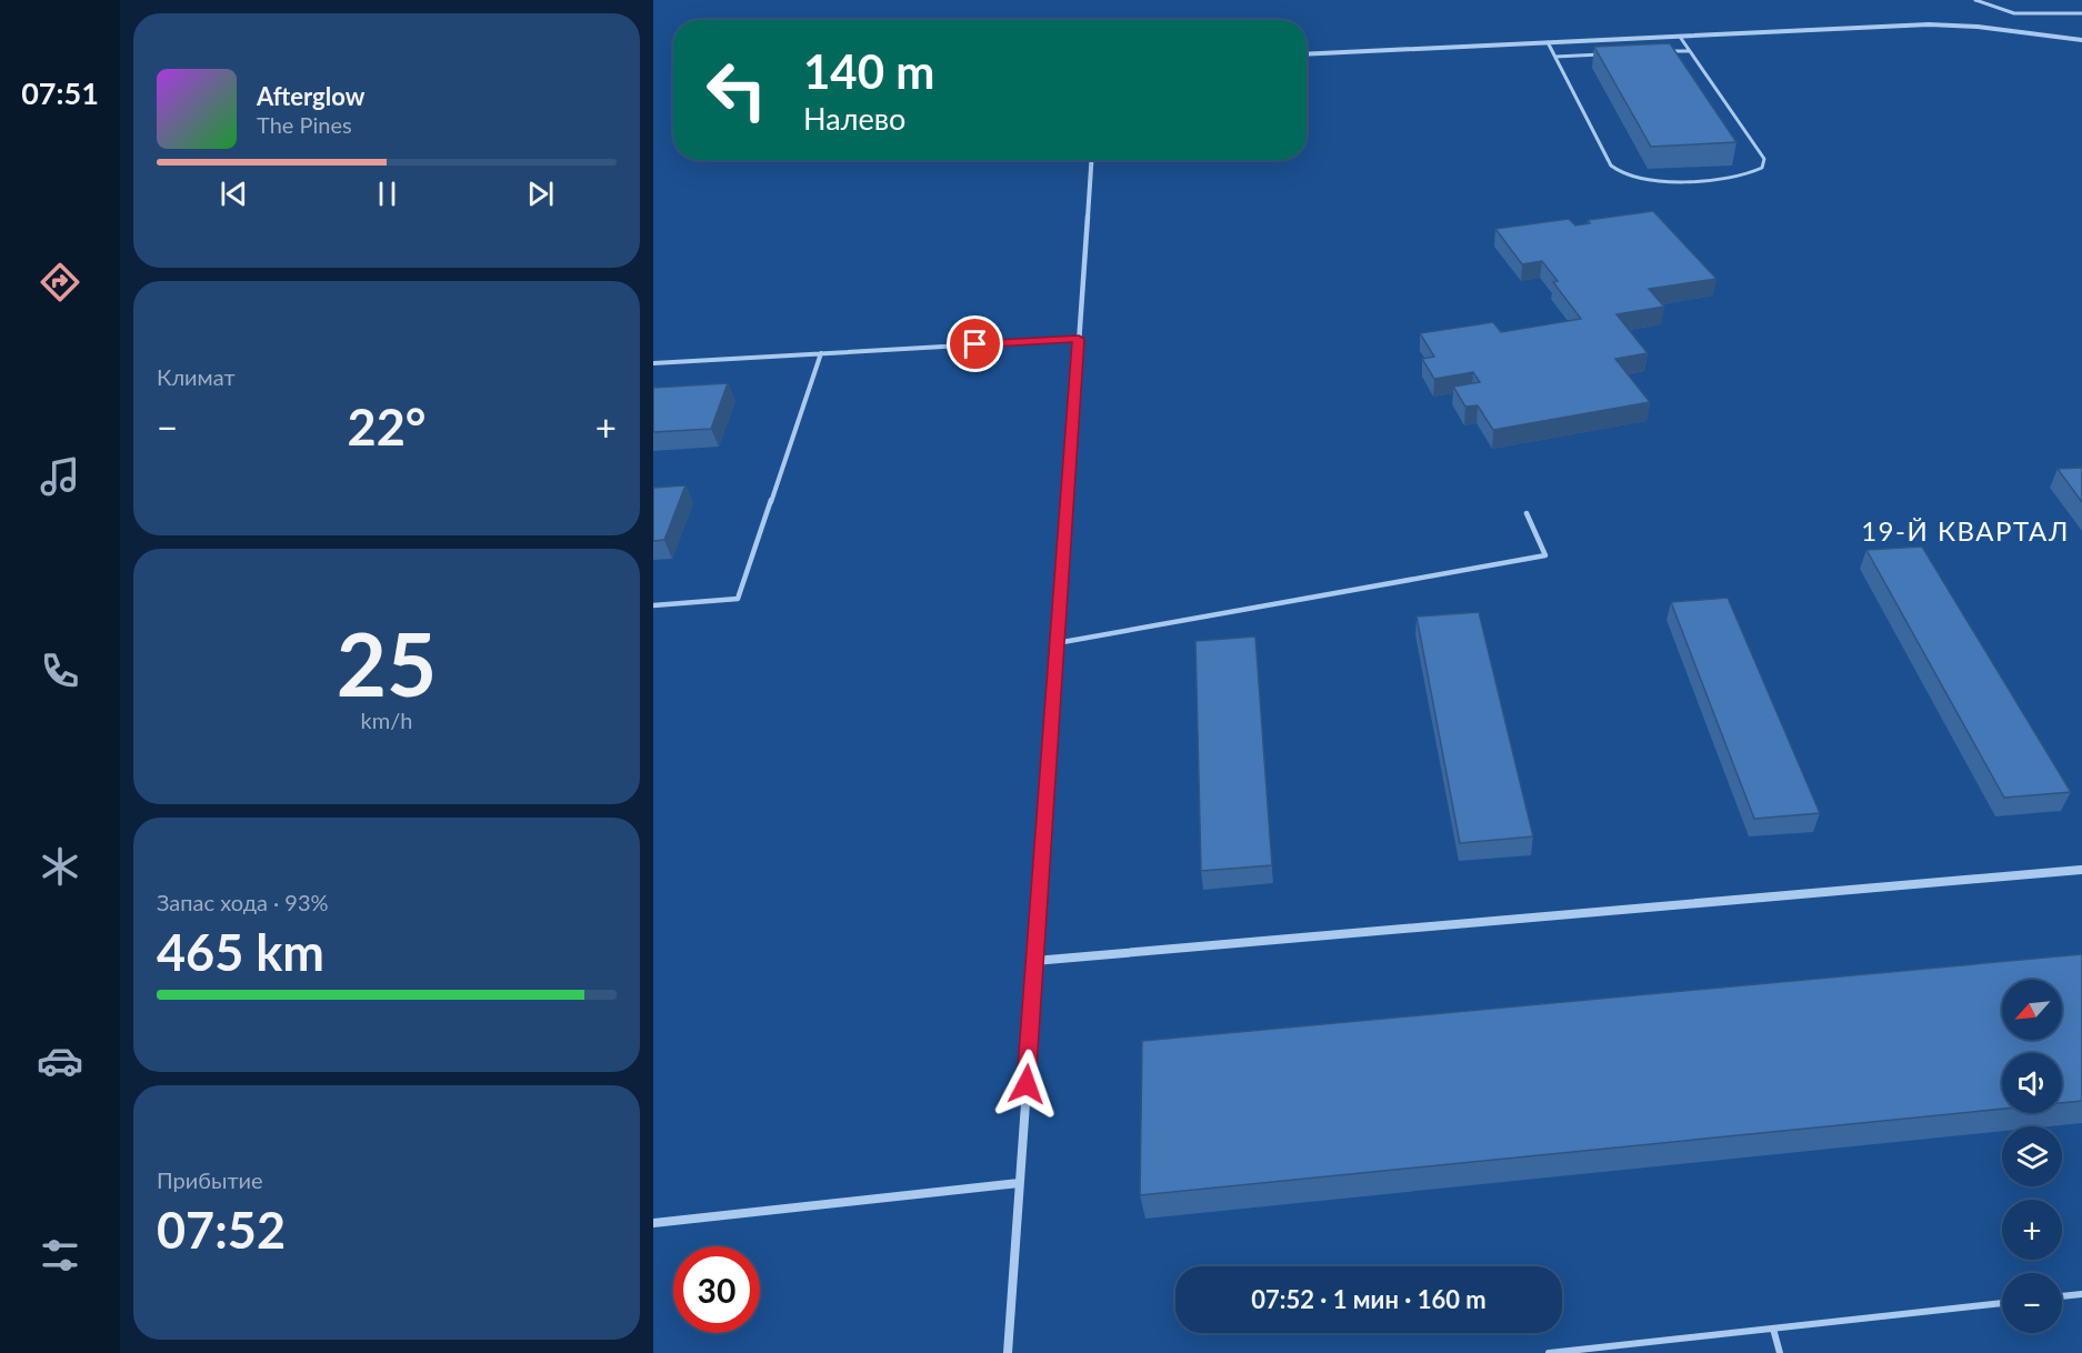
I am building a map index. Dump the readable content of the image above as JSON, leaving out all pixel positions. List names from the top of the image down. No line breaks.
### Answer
{"districts":["19-Й КВАРТАЛ"],"north":"bottom left","page":{"tabs":"07:51","turn":["140 m","Налево"],"song":["Afterglow","The Pines"],"tile":["Климат",["25","km/h"],["Запас хода · 93%","465 km"],["Прибытие","07:52"]],"heat":["−","22°","+"],"map_buttons":["+","−"],"limit":"30","trip":"07:52 · 1 мин · 160 m"}}
